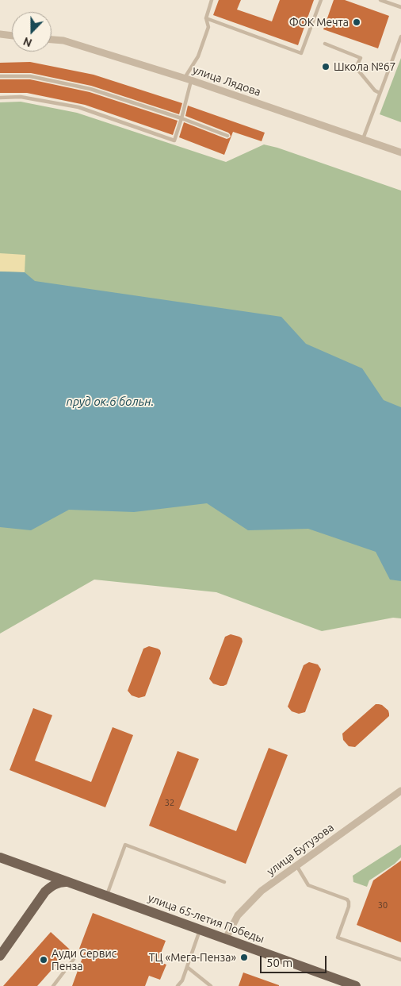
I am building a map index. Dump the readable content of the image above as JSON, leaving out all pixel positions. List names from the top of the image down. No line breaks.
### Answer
{"streets":{"main road":["улица 65-летия Победы"],"street":["улица Лядова","улица Бутузова"]},"crossings":[["улица Бутузова","улица 65-летия Победы"]],"water":["пруд ок.6 больн."],"places":["ФОК Мечта","Школа №67","ТЦ «Мега-Пенза»","Ауди Сервис Пенза"],"house_numbers":["32","30"],"scale_bar":"50 m","north":"bottom"}
